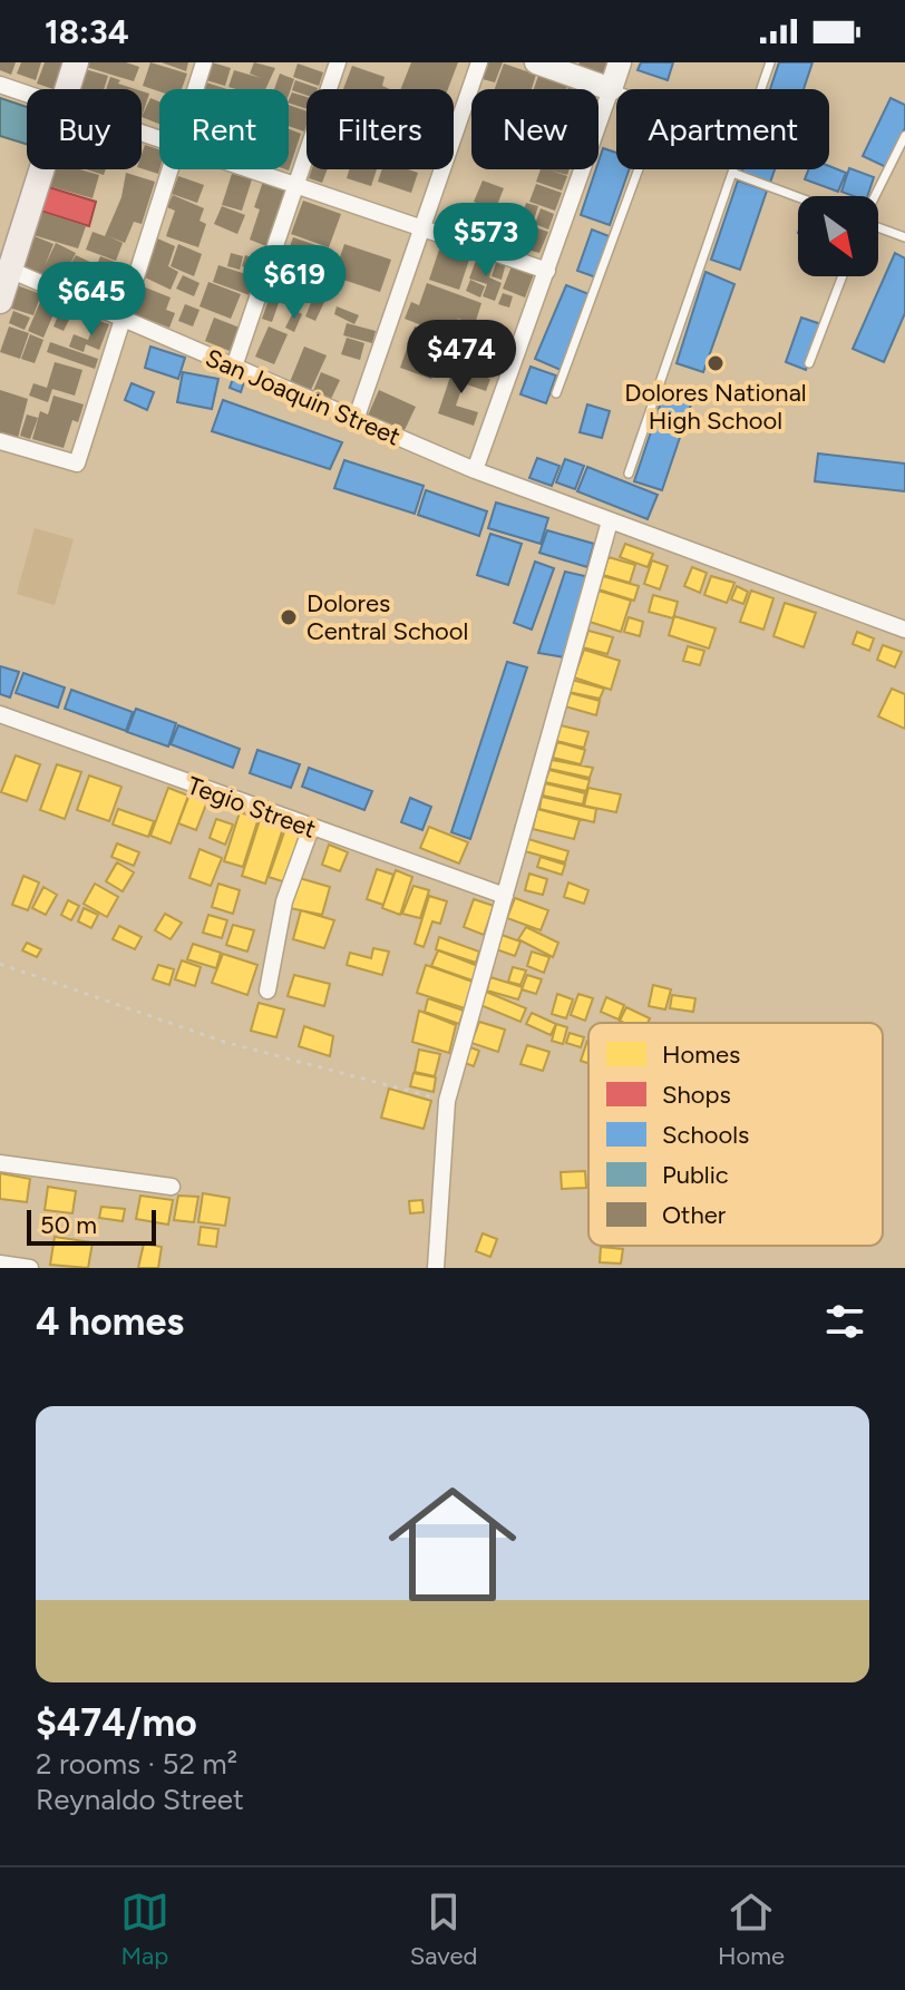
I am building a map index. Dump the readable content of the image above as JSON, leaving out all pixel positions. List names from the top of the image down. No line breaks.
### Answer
{"streets":{"street":["San Joaquin Street","Tegio Street"]},"places":["Dolores National High School","Dolores Central School"],"legend":["Homes","Shops","Schools","Public","Other"],"scale_bar":"50 m","north":"bottom right","page":{"status":"18:34","chip":["Buy","Rent","Filters","New","Apartment"],"price":["$573","$619","$645","$474"],"scale":"50 m","heading":"4 homes","list":[{"name":"$474/mo","note":"2 rooms · 52 m² · Reynaldo Street"}],"tabs":["Map","Saved","Home"]}}
